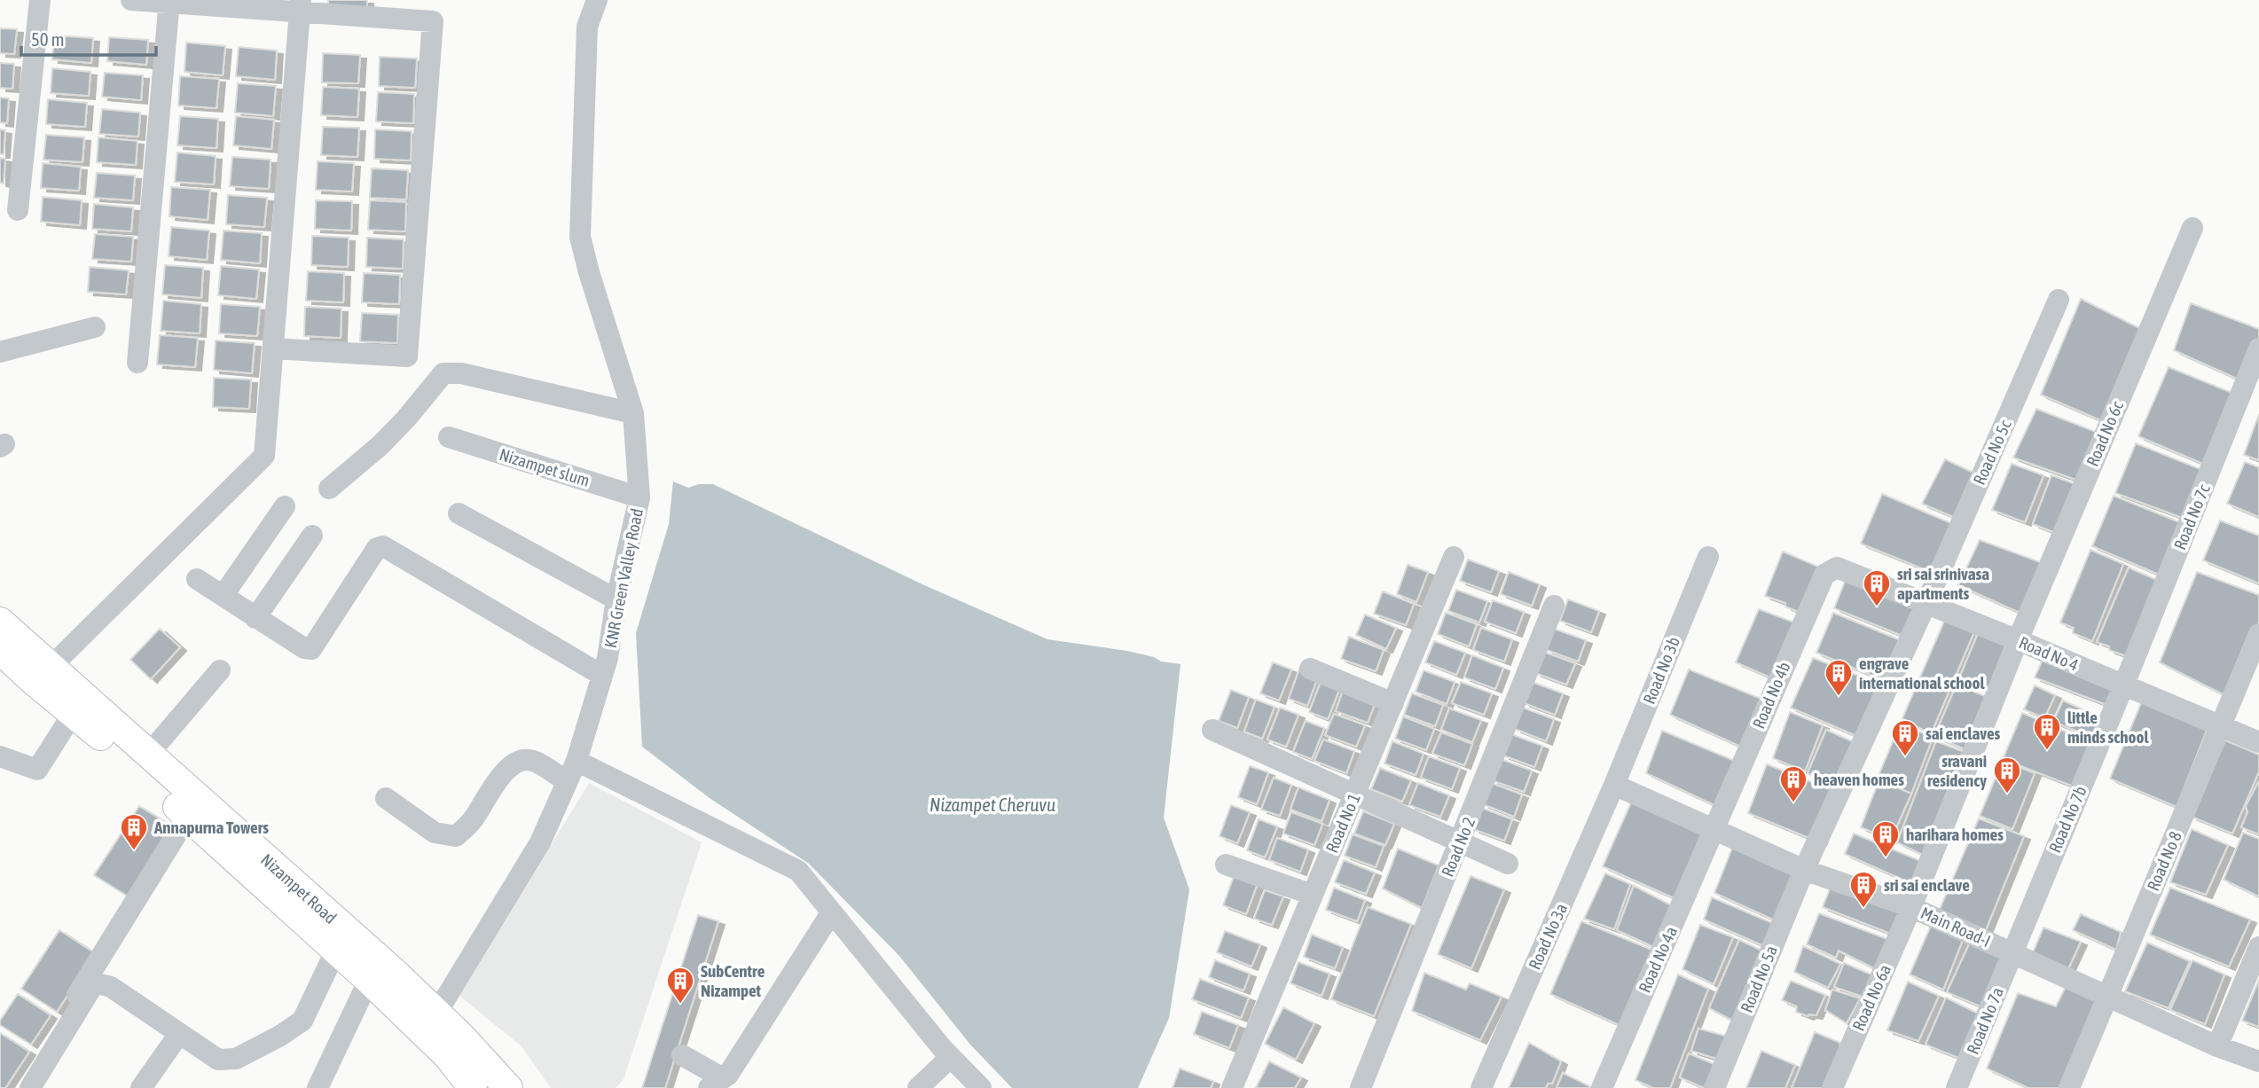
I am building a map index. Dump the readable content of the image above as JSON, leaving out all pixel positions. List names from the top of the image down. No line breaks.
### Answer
{"streets":{"main road":["Nizampet Road"],"street":["Road No 6c","Road No 5c","Nizampet slum","Road No 7c","KNR Green Valley Road","Road No 4","Road No 3b","Road No 4b","Road No 7b","Road No 1","Road No 2","Road No 8","Main Road-I","Road No 3a","Road No 4a","Road No 5a","Road No 6a","Road No 7a"]},"crossings":[["Road No 6c","Road No 4"],["Road No 6c","Main Road-I"],["Road No 6c","Road No 6a"],["Road No 5c","Road No 4"],["Road No 5c","Main Road-I"],["Road No 5c","Road No 5a"],["Nizampet slum","KNR Green Valley Road"],["Road No 7c","Road No 4"],["Road No 7c","Road No 7b"],["KNR Green Valley Road","Nizampet Road"],["Road No 4","Road No 4b"],["Road No 4","Road No 7b"],["Road No 4","Road No 8"],["Road No 3b","Main Road-I"],["Road No 3b","Road No 3a"],["Road No 4b","Main Road-I"],["Road No 4b","Road No 4a"],["Road No 7b","Main Road-I"],["Road No 7b","Road No 7a"],["Road No 8","Main Road-I"],["Main Road-I","Road No 3a"],["Main Road-I","Road No 4a"],["Main Road-I","Road No 5a"],["Main Road-I","Road No 6a"],["Main Road-I","Road No 7a"]],"water":["Nizampet Cheruvu"],"places":{"building":["sri sai srinivasa apartments","engrave international school","little minds school","sai enclaves","sravani residency","heaven homes","Annapurna Towers","harihara homes","sri sai enclave","SubCentre Nizampet"]},"scale_bar":"50 m"}
